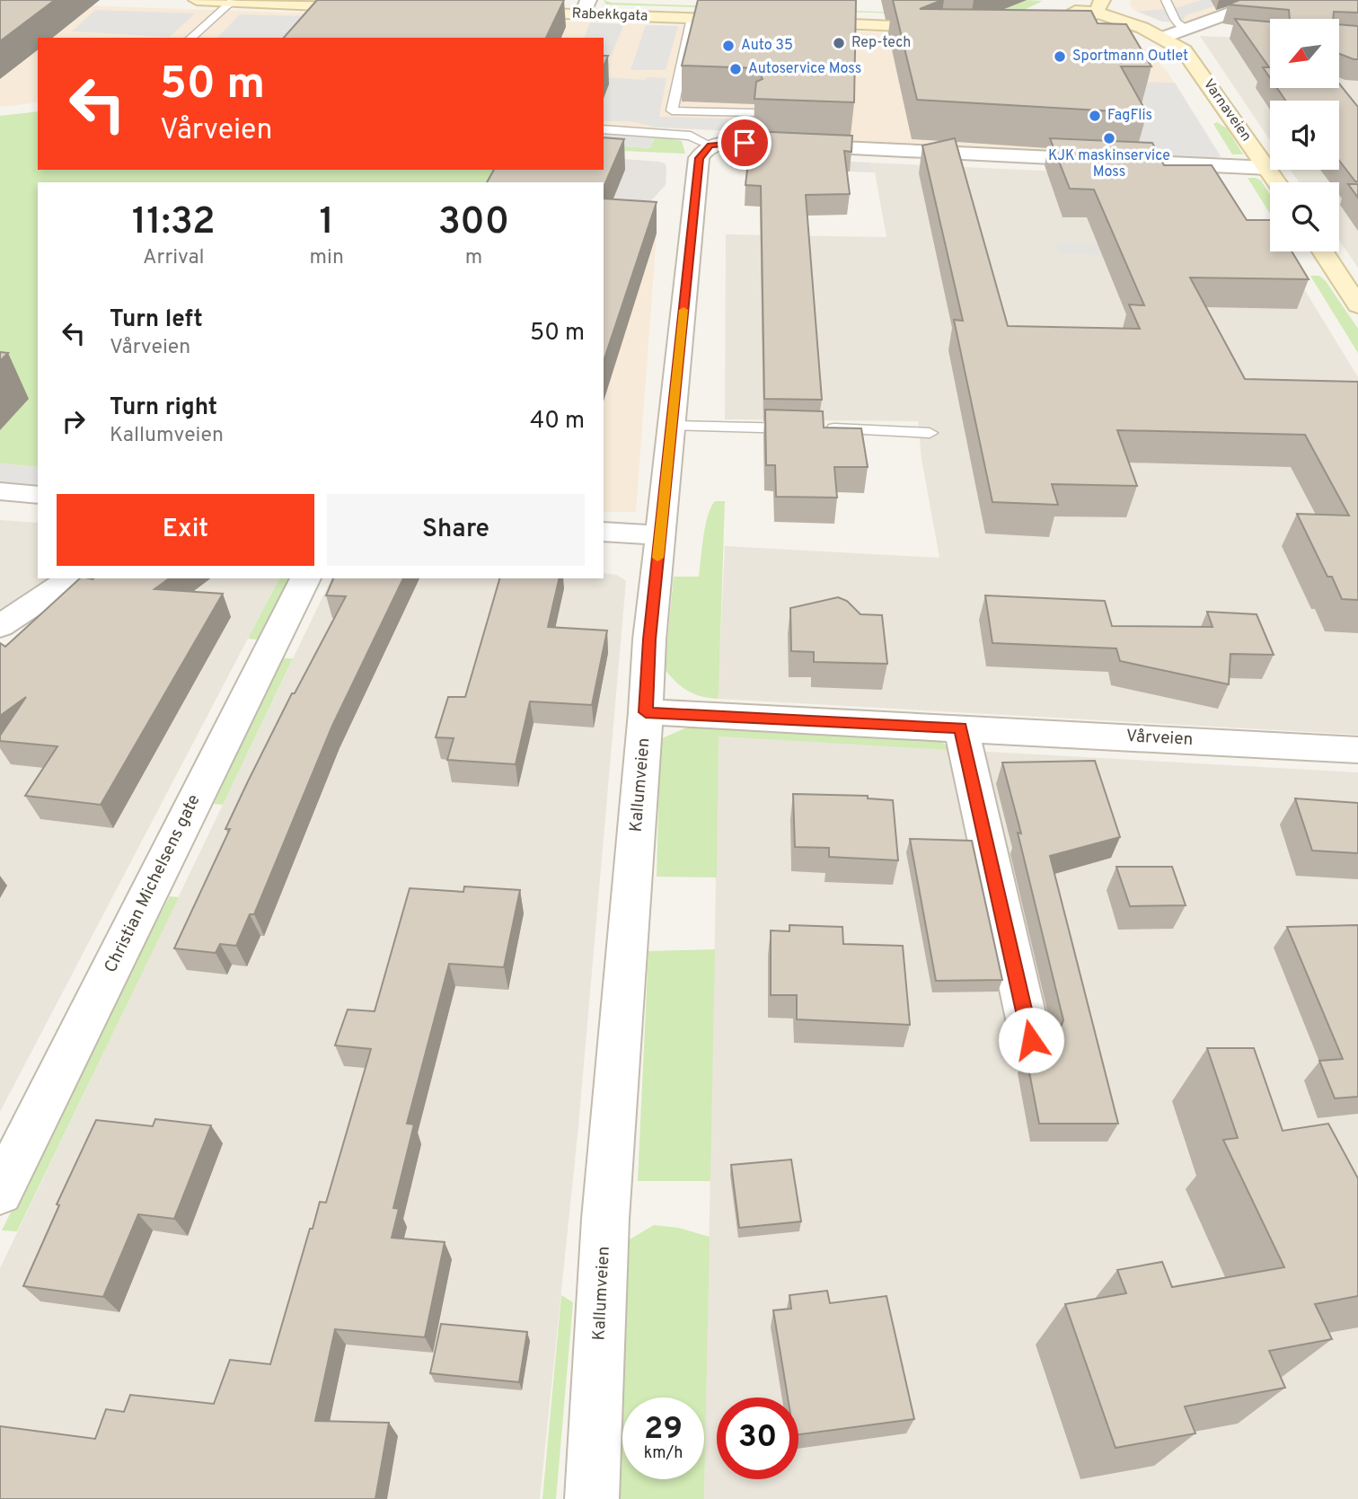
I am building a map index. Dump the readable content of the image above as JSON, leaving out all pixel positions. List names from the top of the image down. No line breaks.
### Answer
{"streets":{"street":["Rabekkgata","Varnaveien","Vårveien","Kallumveien","Christian Michelsens gate"]},"crossings":[["Vårveien","Kallumveien"]],"places":["Rep-tech","Auto 35","Sportmann Outlet","Autoservice Moss","FagFlis","KJK maskinservice Moss"],"north":"bottom left","page":{"turn":["50 m","Vårveien"],"eta":["11:32","Arrival","1","min","300","m"],"list":[{"name":"Turn left","note":"Vårveien","value":"50 m"},{"name":"Turn right","note":"Kallumveien","value":"40 m"}],"buttons":["Exit","Share"],"speed":"29 km/h","limit":"30"}}
